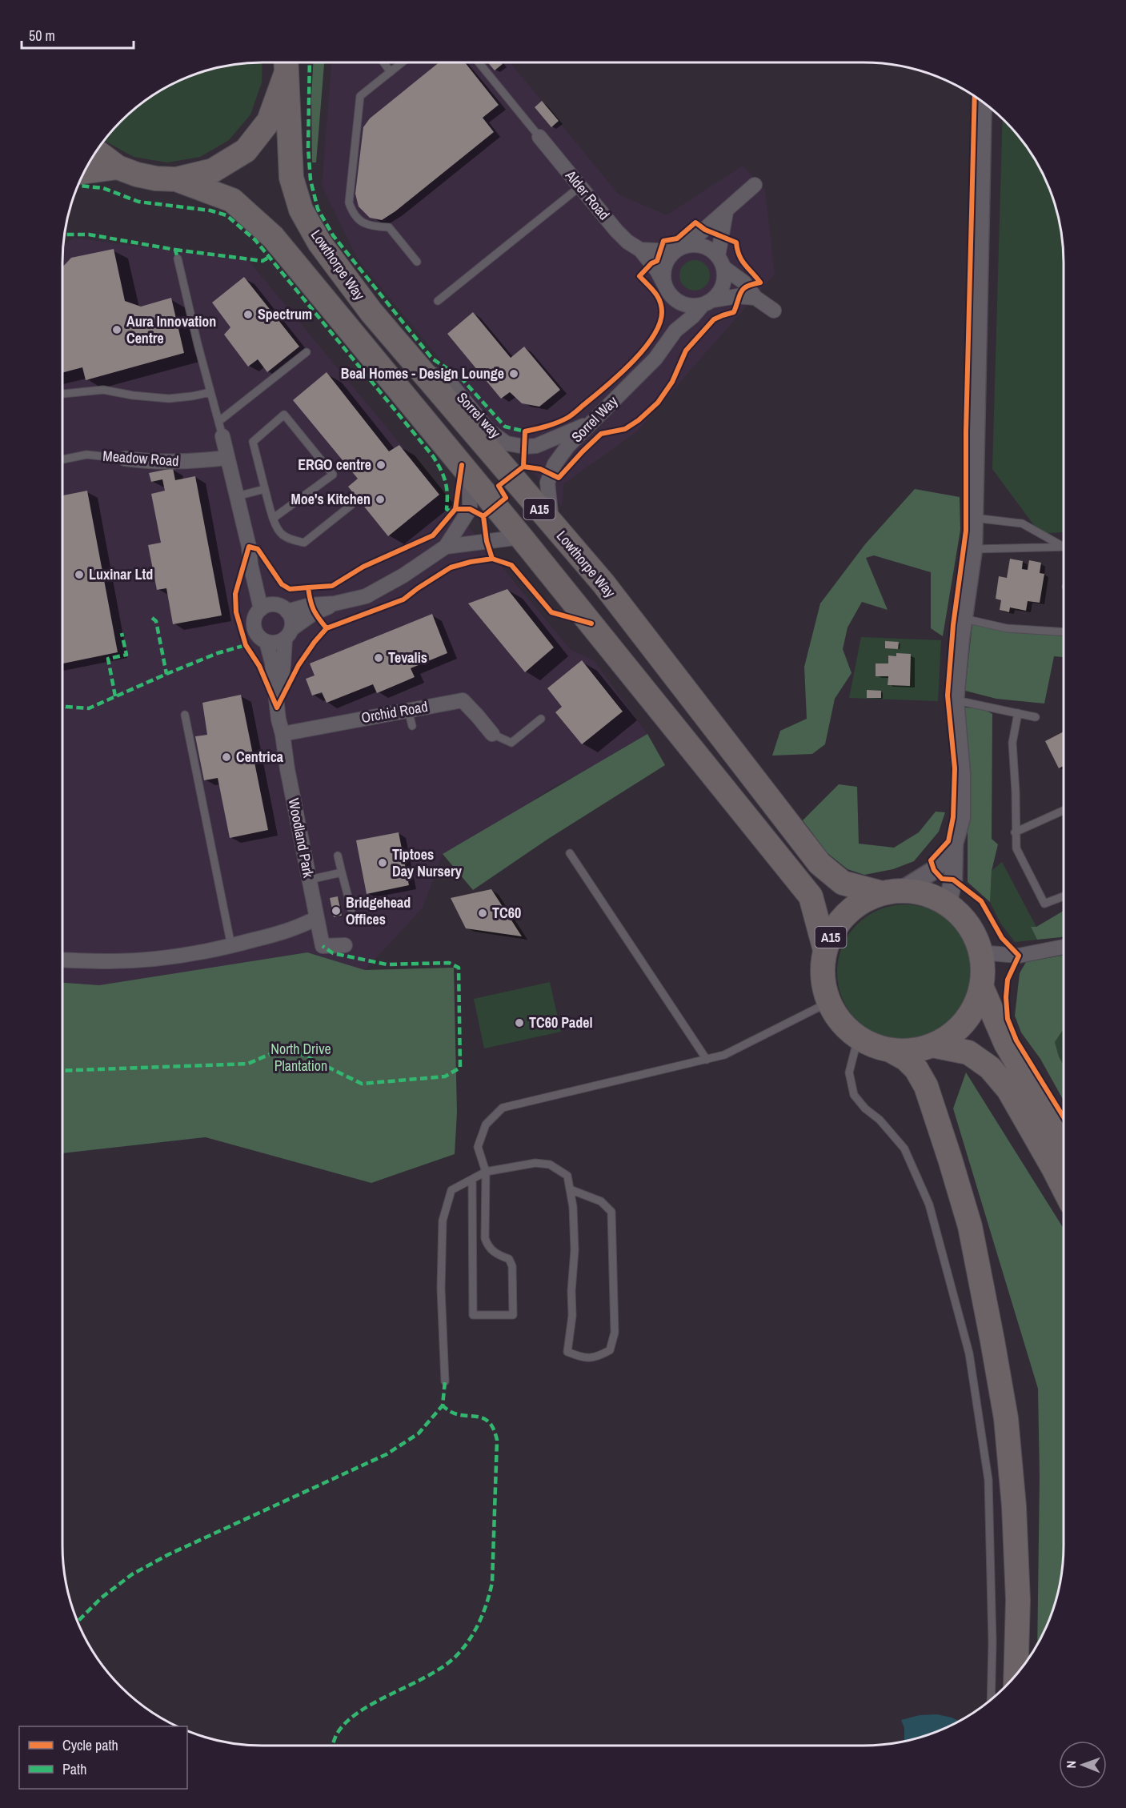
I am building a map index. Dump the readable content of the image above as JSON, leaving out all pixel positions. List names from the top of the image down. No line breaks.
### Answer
{"streets":{"highway":["Lowthorpe Way","A15"],"street":["Alder Road","Sorrel way","Sorrel Way","Meadow Road","Orchid Road","Woodland Park"]},"crossings":[["Alder Road","Sorrel Way"],["Lowthorpe Way","Sorrel way"],["Lowthorpe Way","Sorrel Way"],["Lowthorpe Way","A15"],["Sorrel way","Sorrel Way"],["Orchid Road","Woodland Park"]],"parks":["North Drive Plantation"],"places":["Spectrum","Aura Innovation Centre","Beal Homes - Design Lounge","ERGO centre","Moe's Kitchen","Luxinar Ltd","Tevalis","Centrica","Tiptoes Day Nursery","Bridgehead Offices","TC60","TC60 Padel"],"legend":["Cycle path","Path"],"scale_bar":"50 m","north":"left"}
